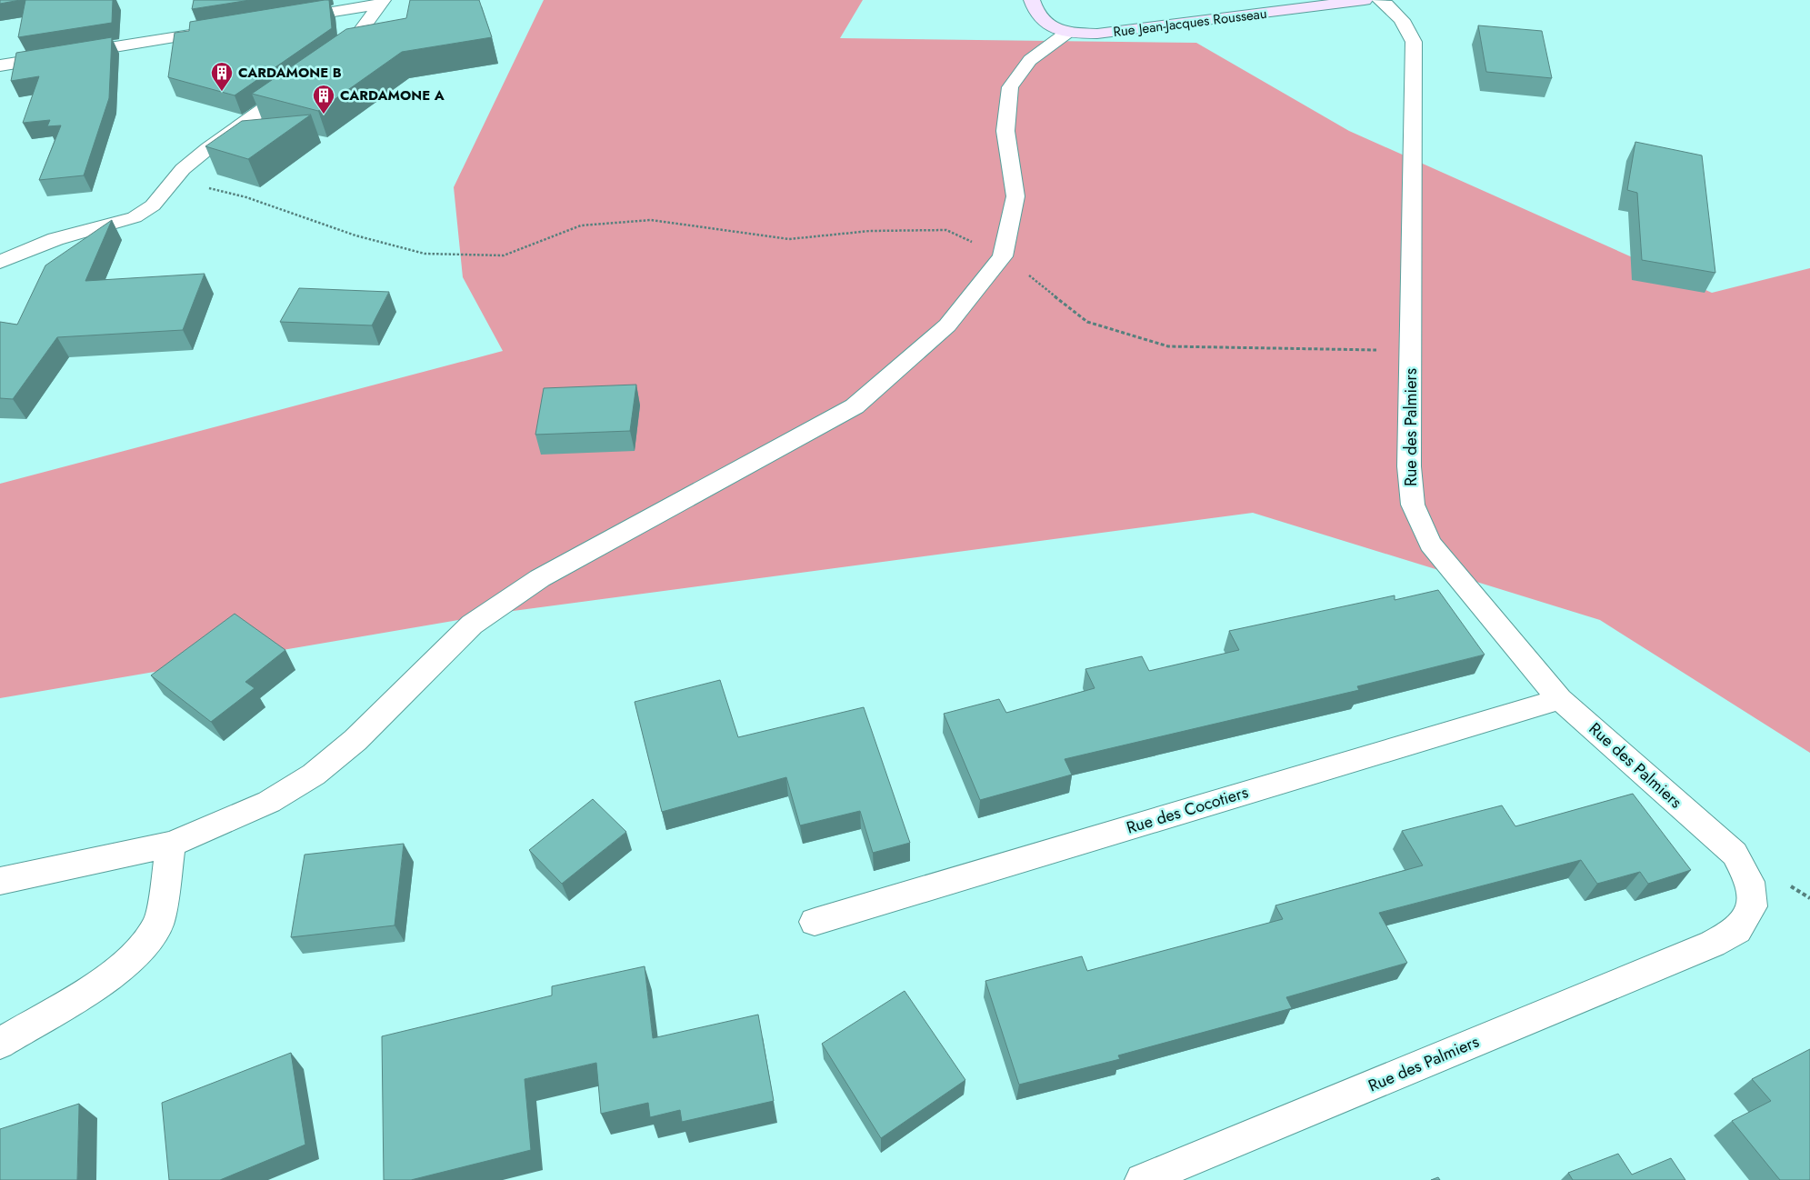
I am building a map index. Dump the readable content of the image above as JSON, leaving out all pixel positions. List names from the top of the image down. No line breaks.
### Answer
{"streets":{"main road":["Rue Jean-Jacques Rousseau"],"street":["Rue des Palmiers","Rue des Cocotiers"]},"crossings":[["Rue des Palmiers","Rue des Cocotiers"]],"places":{"building":["CARDAMONE B","CARDAMONE A"]}}
